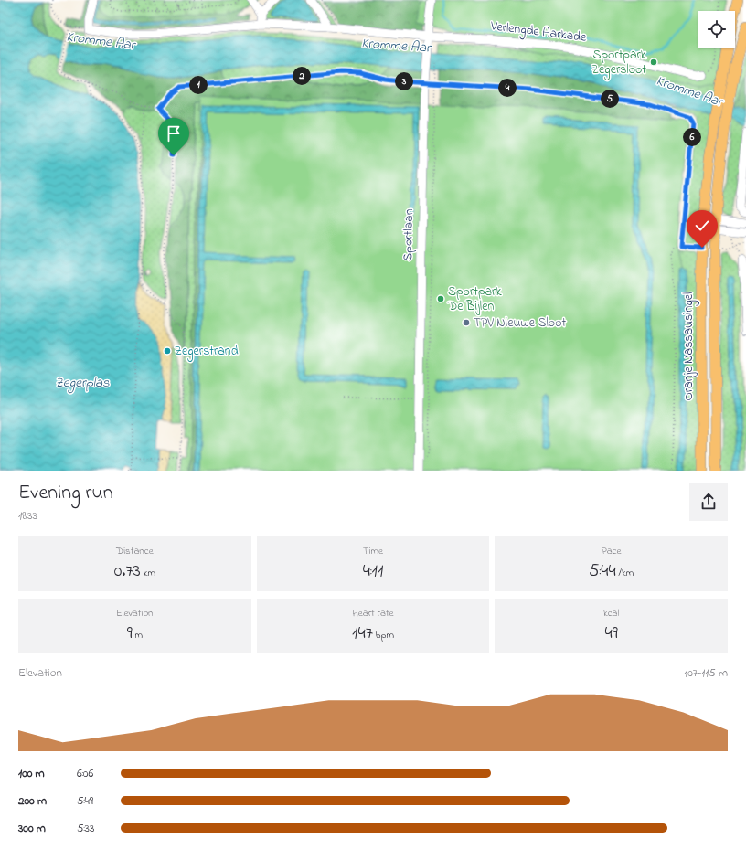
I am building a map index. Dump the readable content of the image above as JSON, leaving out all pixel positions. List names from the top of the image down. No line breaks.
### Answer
{"streets":{"main road":["Oranje Nassausingel"],"street":["Verlengde Aarkade","Sportlaan"]},"crossings":[["Verlengde Aarkade","Sportlaan"]],"water":["Kromme Aar","Zegerplas"],"places":["Sportpark Zegersloot","Sportpark De Bijlen","TPV Nieuwe Sloot","Zegerstrand"],"page":{"pins":["2","3","1","4","5","6"],"heading":["Evening run","18:33"],"stats":[["Distance","0.73 km"],["Time","4:11"],["Pace","5:44 /km"],["Elevation","9 m"],["Heart rate","147 bpm"],["kcal","49"]],"chart":["Elevation","107–115 m"],"list":[{"name":"100 m","note":"6:06"},{"name":"200 m","note":"5:49"},{"name":"300 m","note":"5:33"}]}}
